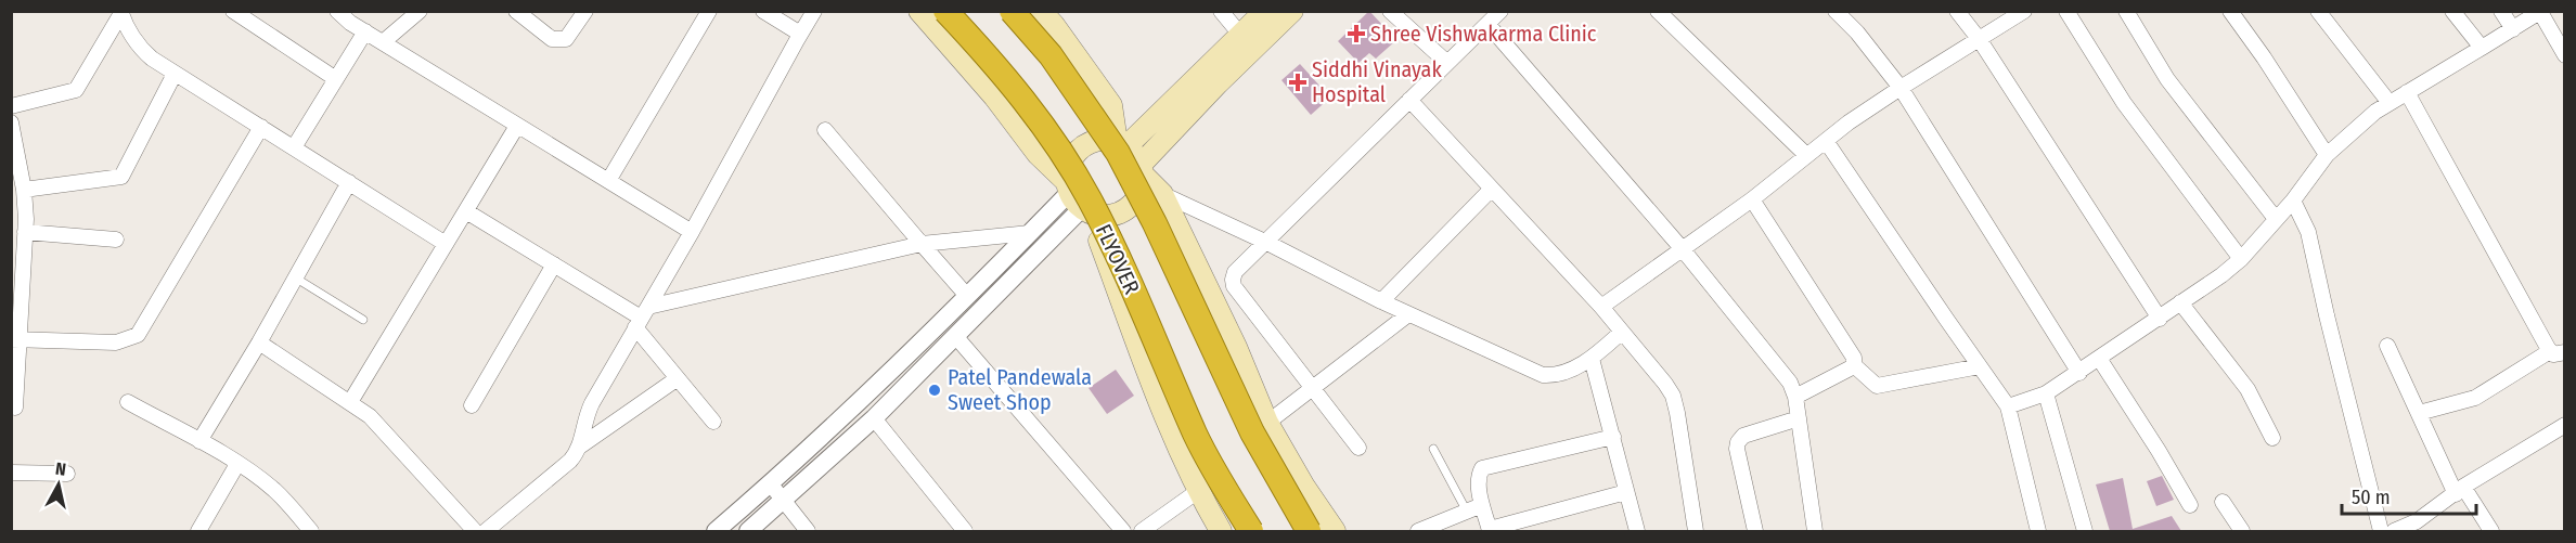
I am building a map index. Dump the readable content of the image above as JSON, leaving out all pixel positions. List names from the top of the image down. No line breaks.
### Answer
{"streets":{"highway":["FLYOVER"]},"places":{"health":["Shree Vishwakarma Clinic","Siddhi Vinayak Hospital"],"other":["Patel Pandewala Sweet Shop"]},"scale_bar":"50 m","north":"top"}
